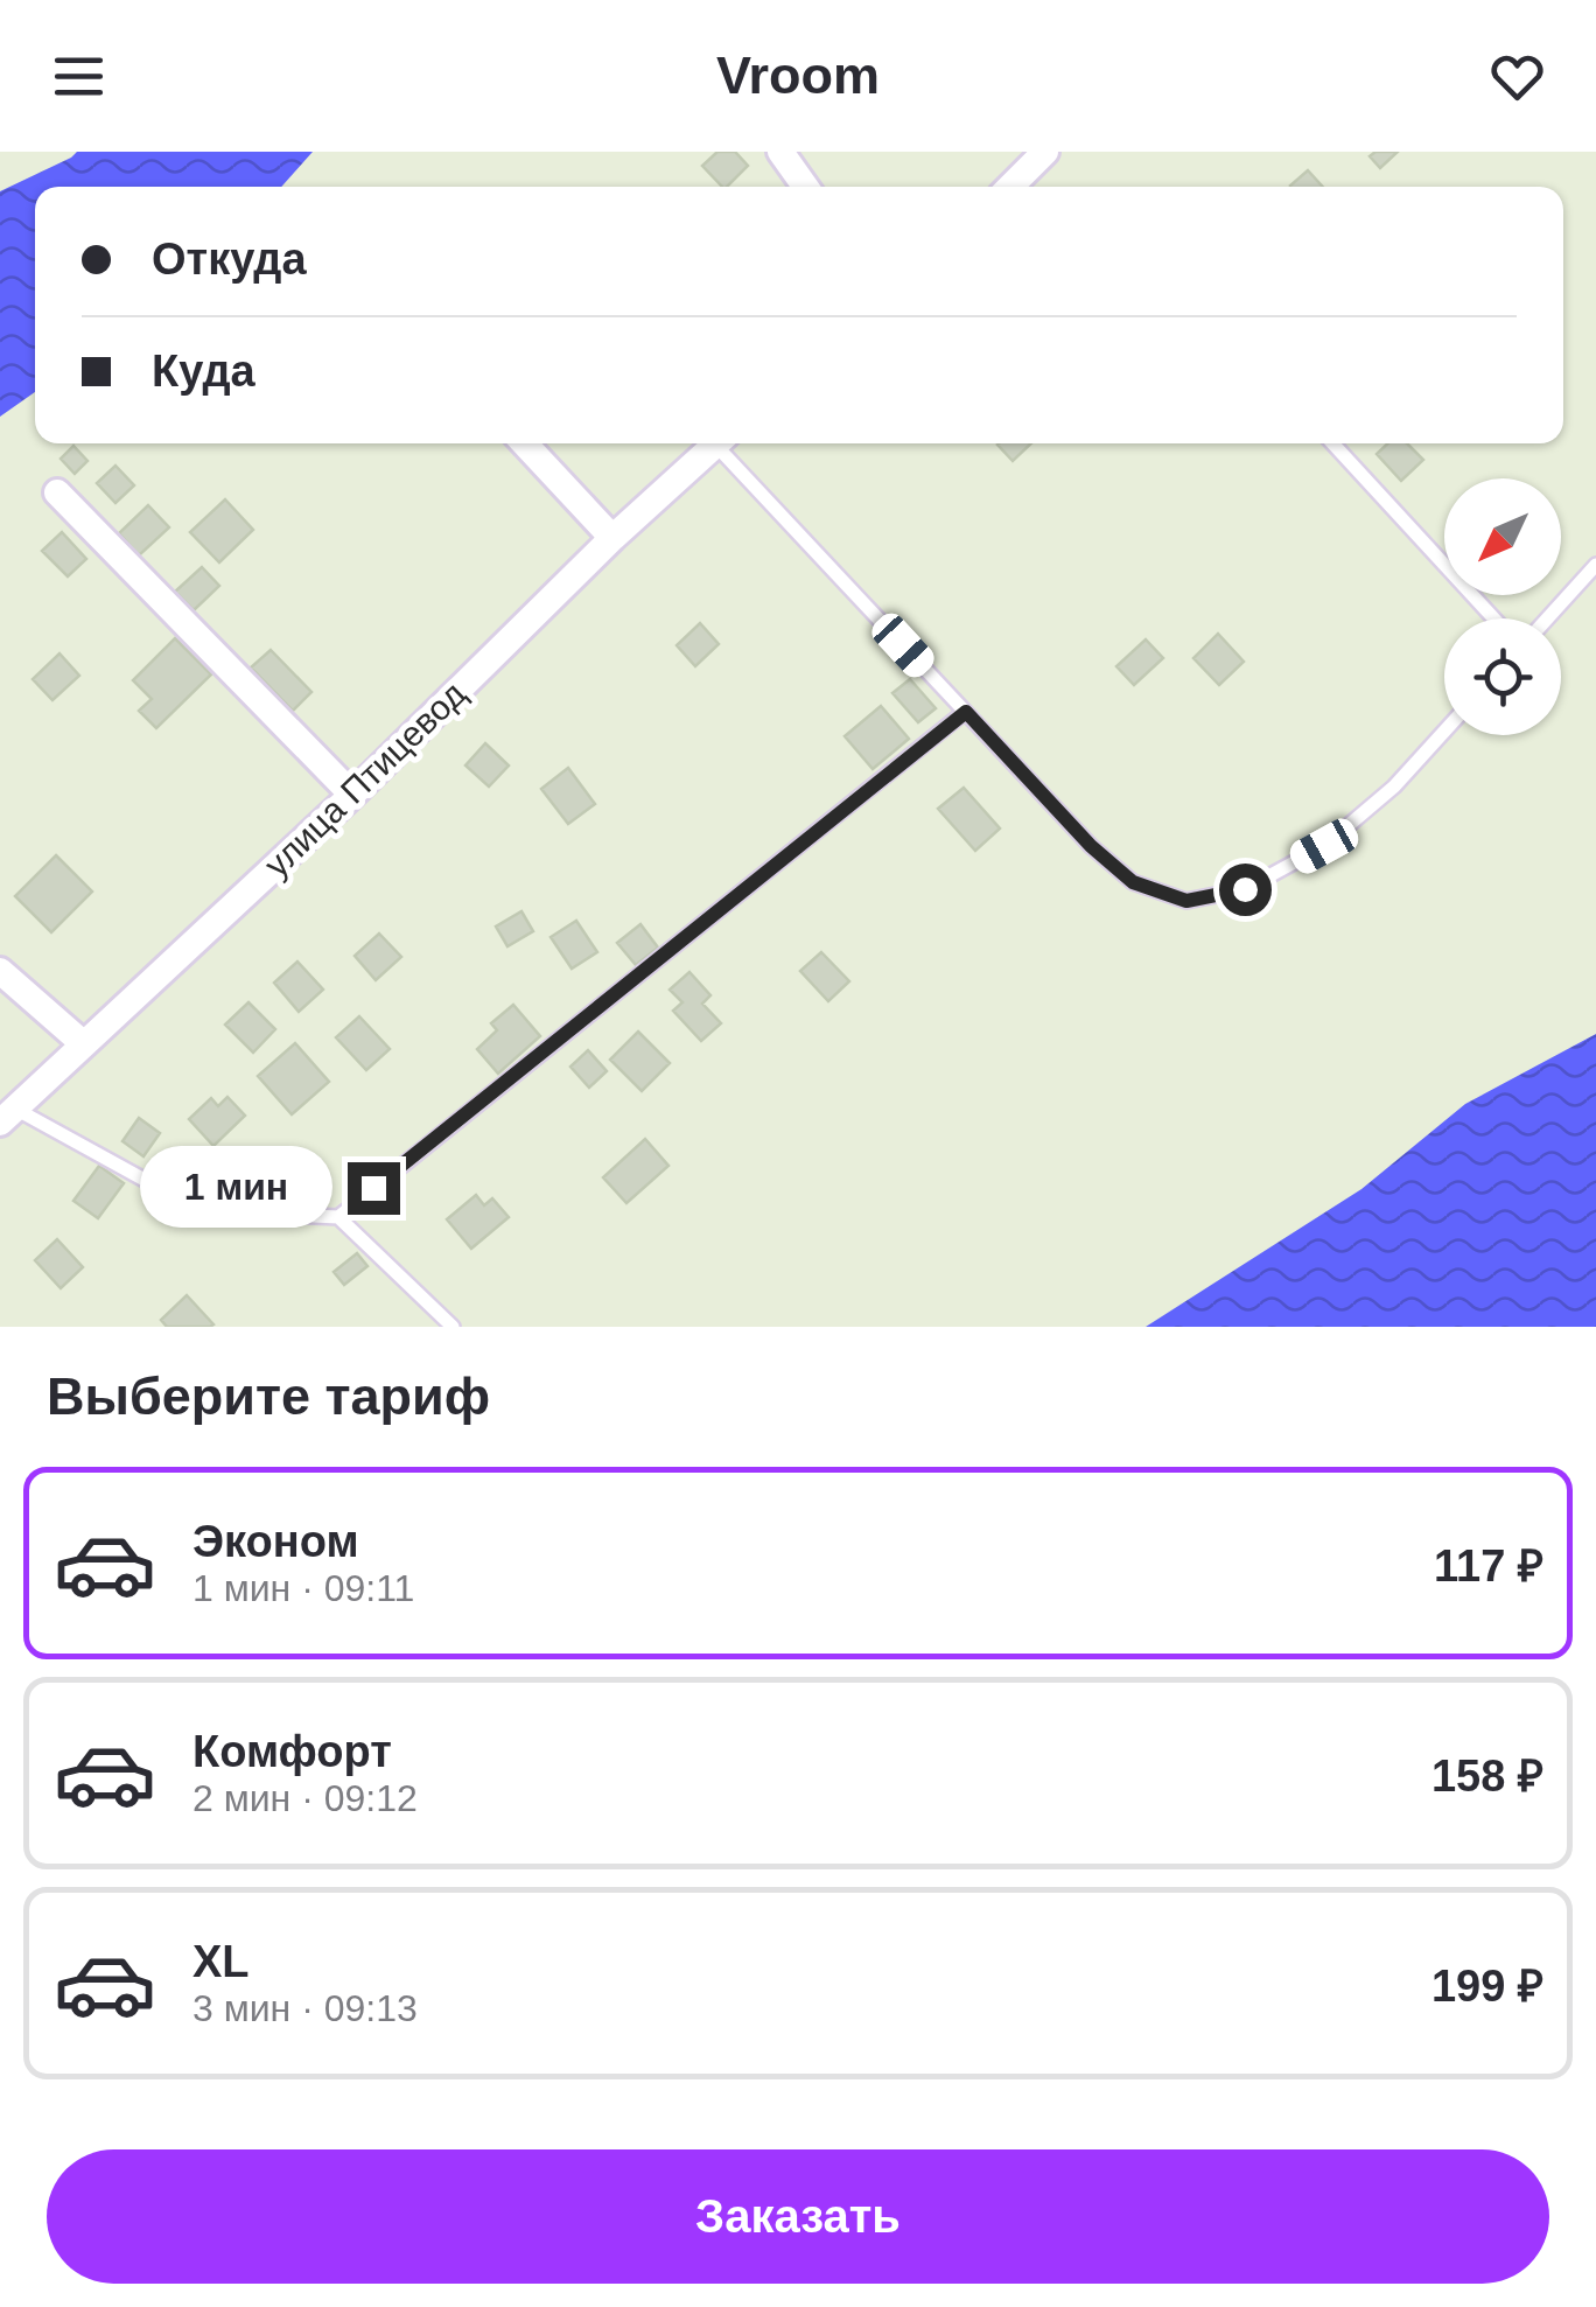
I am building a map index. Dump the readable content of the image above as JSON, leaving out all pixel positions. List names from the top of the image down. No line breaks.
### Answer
{"streets":{"street":["улица Птицевод"]},"north":"bottom left","page":{"header":"Vroom","banner":["Откуда","Куда"],"bubble":"1 мин","heading":"Выберите тариф","list":[{"name":"Эконом","note":"1 мин · 09:11","value":"117 ₽"},{"name":"Комфорт","note":"2 мин · 09:12","value":"158 ₽"},{"name":"XL","note":"3 мин · 09:13","value":"199 ₽"}],"buttons":"Заказать"}}
